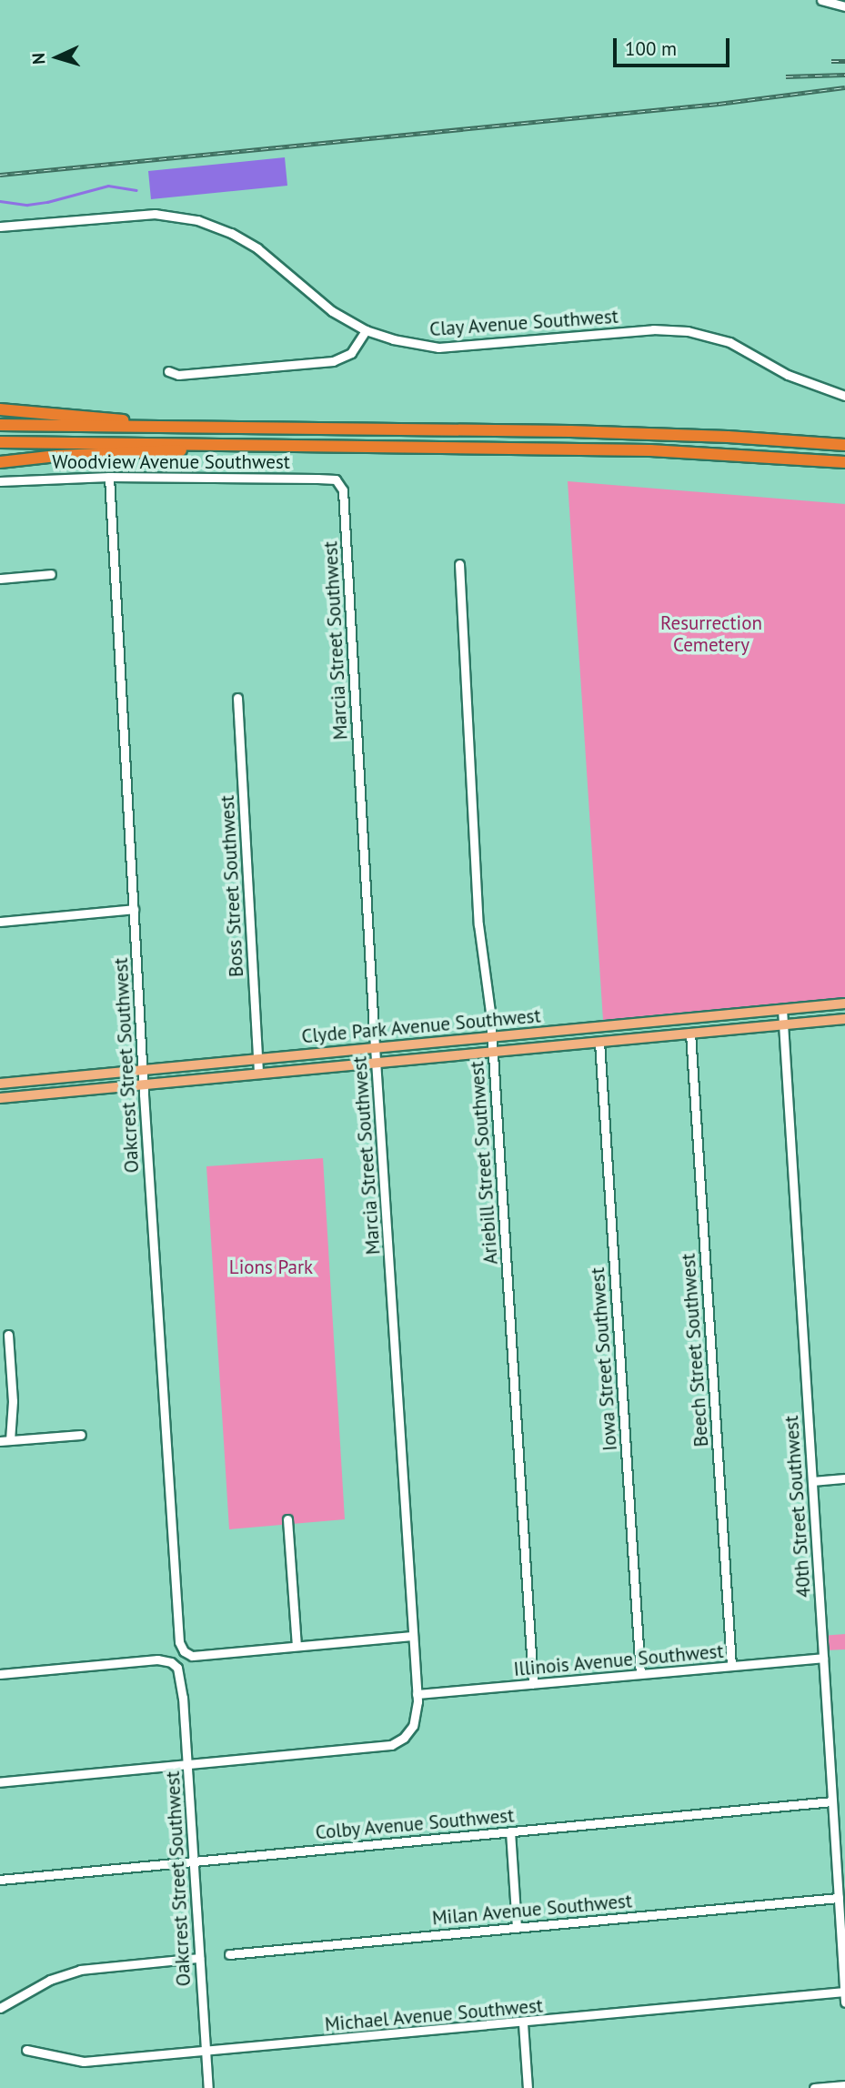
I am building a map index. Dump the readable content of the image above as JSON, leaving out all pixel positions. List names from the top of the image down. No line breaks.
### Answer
{"streets":{"main road":["Clyde Park Avenue Southwest"],"street":["Clay Avenue Southwest","Woodview Avenue Southwest","Marcia Street Southwest","Boss Street Southwest","Oakcrest Street Southwest","Ariebill Street Southwest","Beech Street Southwest","Iowa Street Southwest","40th Street Southwest","Illinois Avenue Southwest","Colby Avenue Southwest","Milan Avenue Southwest","Michael Avenue Southwest"]},"crossings":[["Woodview Avenue Southwest","Marcia Street Southwest"],["Woodview Avenue Southwest","Oakcrest Street Southwest"],["Marcia Street Southwest","Clyde Park Avenue Southwest"],["Marcia Street Southwest","Oakcrest Street Southwest"],["Marcia Street Southwest","Illinois Avenue Southwest"],["Boss Street Southwest","Clyde Park Avenue Southwest"],["Clyde Park Avenue Southwest","Oakcrest Street Southwest"],["Clyde Park Avenue Southwest","Ariebill Street Southwest"],["Clyde Park Avenue Southwest","Beech Street Southwest"],["Clyde Park Avenue Southwest","Iowa Street Southwest"],["Clyde Park Avenue Southwest","40th Street Southwest"],["Oakcrest Street Southwest","Colby Avenue Southwest"],["Oakcrest Street Southwest","Michael Avenue Southwest"],["Ariebill Street Southwest","Illinois Avenue Southwest"],["Beech Street Southwest","Illinois Avenue Southwest"],["Iowa Street Southwest","Illinois Avenue Southwest"],["40th Street Southwest","Illinois Avenue Southwest"],["40th Street Southwest","Colby Avenue Southwest"],["40th Street Southwest","Milan Avenue Southwest"],["40th Street Southwest","Michael Avenue Southwest"]],"parks":["Resurrection Cemetery","Lions Park"],"scale_bar":"100 m","north":"left"}
